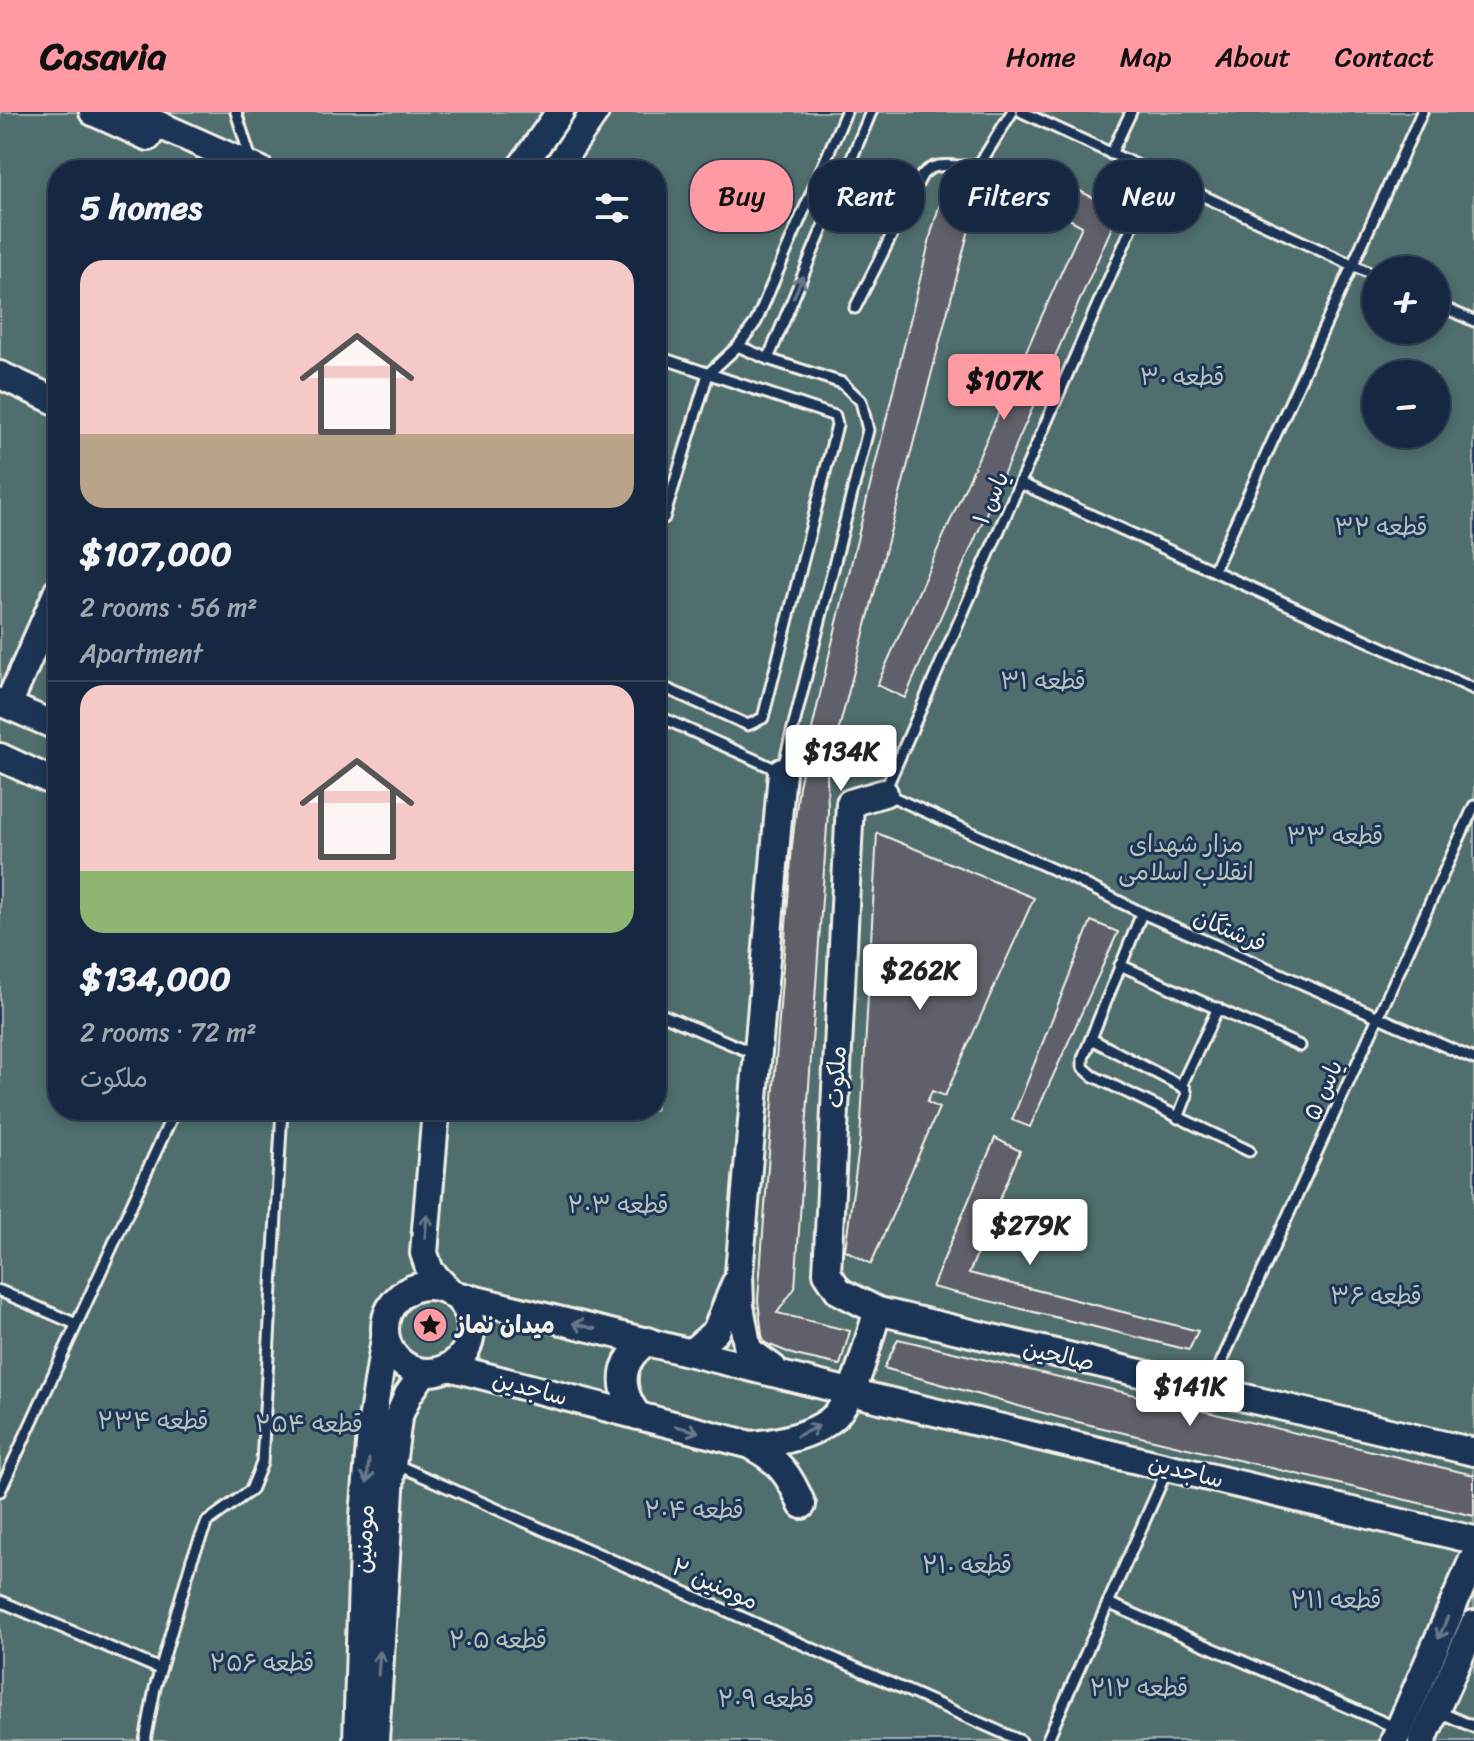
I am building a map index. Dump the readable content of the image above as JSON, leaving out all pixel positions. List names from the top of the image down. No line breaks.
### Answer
{"streets":{"street":["ملکوت","صالحین","ساجدین","مومنین"],"lane":["یاس ۱","فرشتگان","یاس ۵","مومنین ۲"]},"crossings":[["یاس ۱","فرشتگان"],["یاس ۱","ملکوت"],["فرشتگان","ملکوت"],["فرشتگان","یاس ۵"],["ملکوت","صالحین"],["یاس ۵","صالحین"],["ساجدین","مومنین"],["مومنین","مومنین ۲"]],"parks":["قطعه ۳۰","قطعه ۳۲","قطعه ۳۱","قطعه ۳۳","مزار شهدای انقلاب اسلامی","قطعه ۲۰۳","قطعه ۳۶","قطعه ۲۳۴","قطعه ۲۵۴","قطعه ۲۰۴","قطعه ۲۱۰","قطعه ۲۱۱","قطعه ۲۰۵","قطعه ۲۵۶","قطعه ۲۱۲","قطعه ۲۰۹"],"places":{"place":["میدان نماز"]},"page":{"header":"Casavia","nav":["Home","Map","About","Contact"],"chip":["Buy","Rent","Filters","New"],"heading":"5 homes","map_buttons":["+","−"],"list":[{"name":"$107,000","note":"2 rooms · 56 m² · Apartment"},{"name":"$134,000","note":"2 rooms · 72 m² · ملکوت"}],"price":["$107K","$134K","$262K","$279K","$141K"]}}
